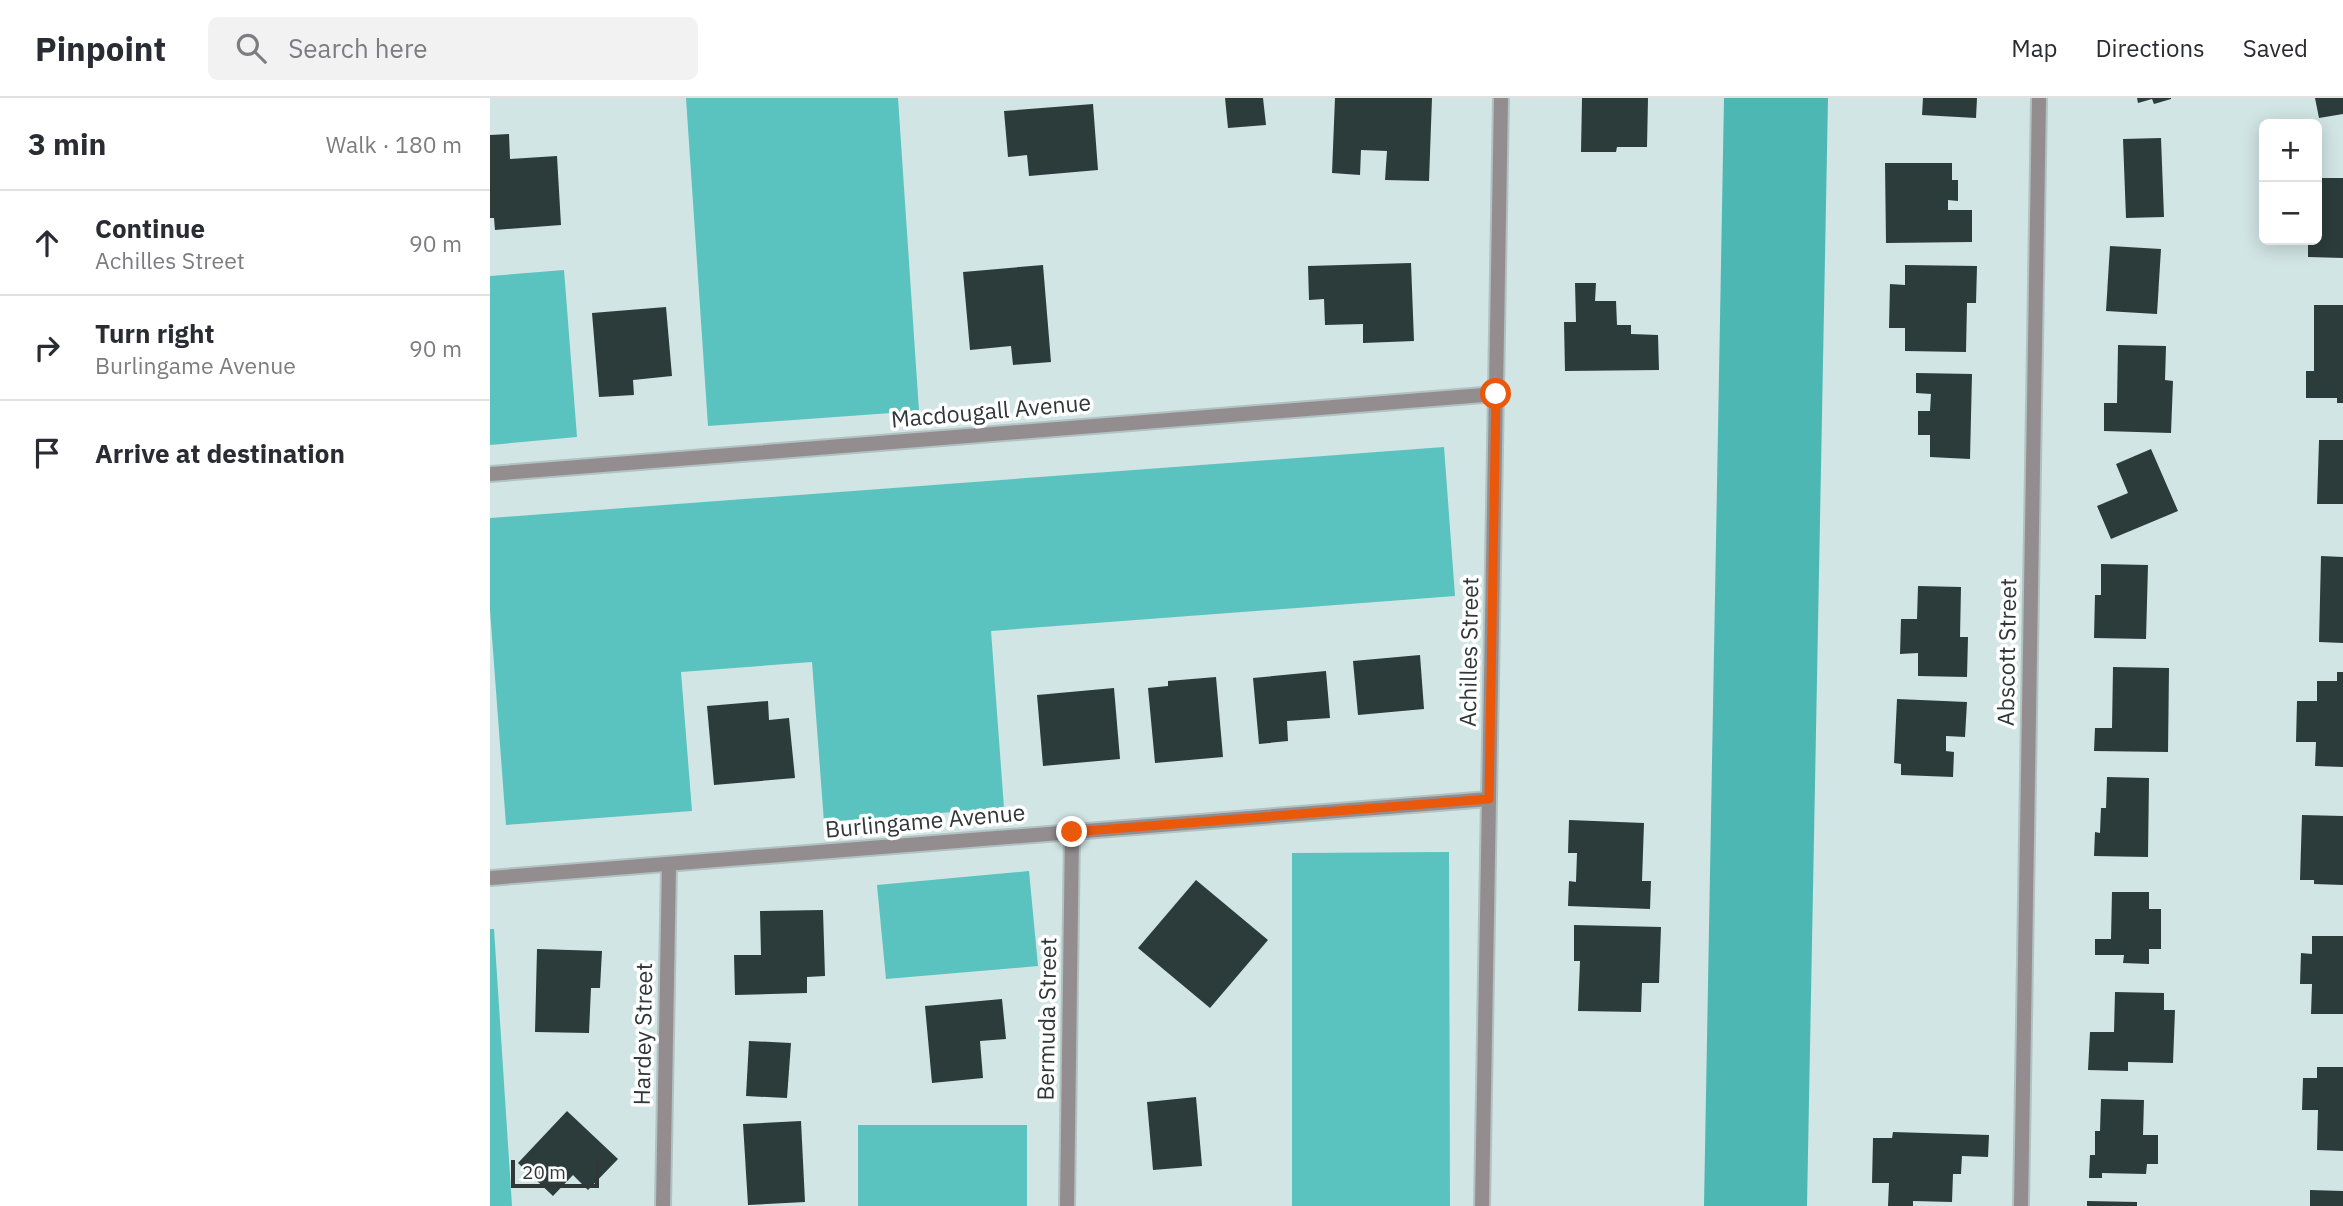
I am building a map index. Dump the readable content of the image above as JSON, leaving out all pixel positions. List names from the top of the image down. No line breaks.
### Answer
{"streets":{"street":["Macdougall Avenue","Achilles Street","Abscott Street","Burlingame Avenue","Bermuda Street","Hardey Street"]},"crossings":[["Macdougall Avenue","Achilles Street"],["Achilles Street","Burlingame Avenue"],["Burlingame Avenue","Bermuda Street"],["Burlingame Avenue","Hardey Street"]],"scale_bar":"20 m","page":{"header":"Pinpoint","search":"Search here","nav":["Map","Directions","Saved"],"heading":["3 min","Walk · 180 m"],"map_buttons":["+","−"],"list":[["Continue","Achilles Street","90 m"],["Turn right","Burlingame Avenue","90 m"],"Arrive at destination"],"scale":"20 m"}}
